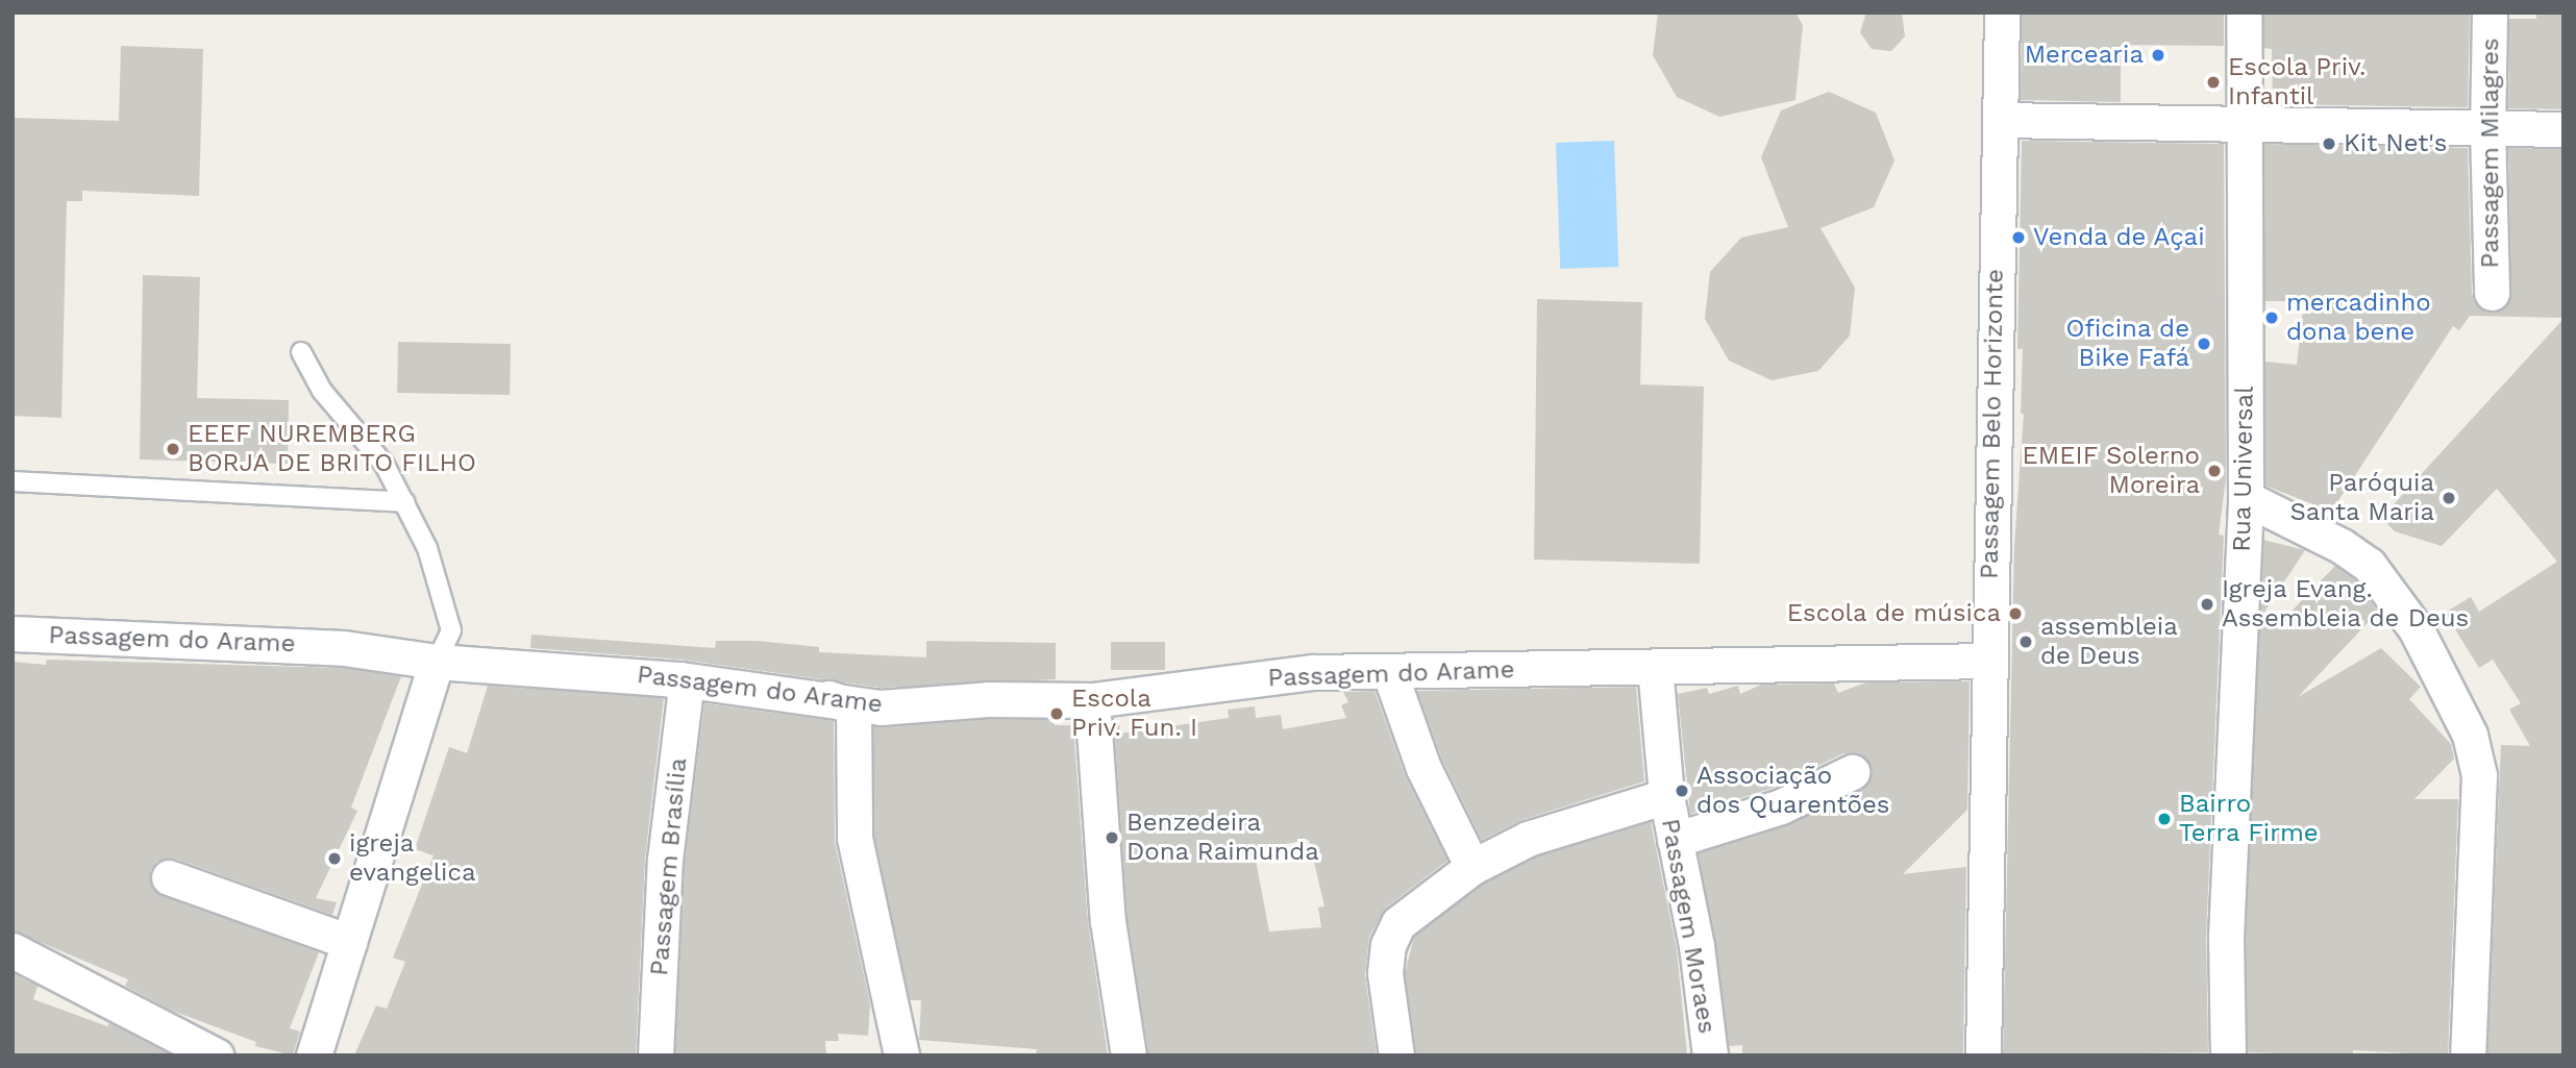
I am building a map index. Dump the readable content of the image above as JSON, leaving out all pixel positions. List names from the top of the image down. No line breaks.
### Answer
{"streets":{"street":["Passagem Milagres","Passagem Belo Horizonte","Rua Universal","Passagem do Arame","Passagem Brasília","Passagem Moraes"]},"crossings":[["Passagem Belo Horizonte","Passagem do Arame"],["Passagem do Arame","Passagem Brasília"],["Passagem do Arame","Passagem Moraes"]],"places":["Mercearia","Escola Priv. Infantil","Kit Net's","Venda de Açai","mercadinho dona bene","Oficina de Bike Fafá","EEEF NUREMBERG BORJA DE BRITO FILHO","EMEIF Solerno Moreira","Paróquia Santa Maria","Igreja Evang. Assembleia de Deus","Escola de música","assembleia de Deus","Escola Priv. Fun. I","Associação dos Quarentões","Bairro Terra Firme","Benzedeira Dona Raimunda","igreja evangelica"]}
